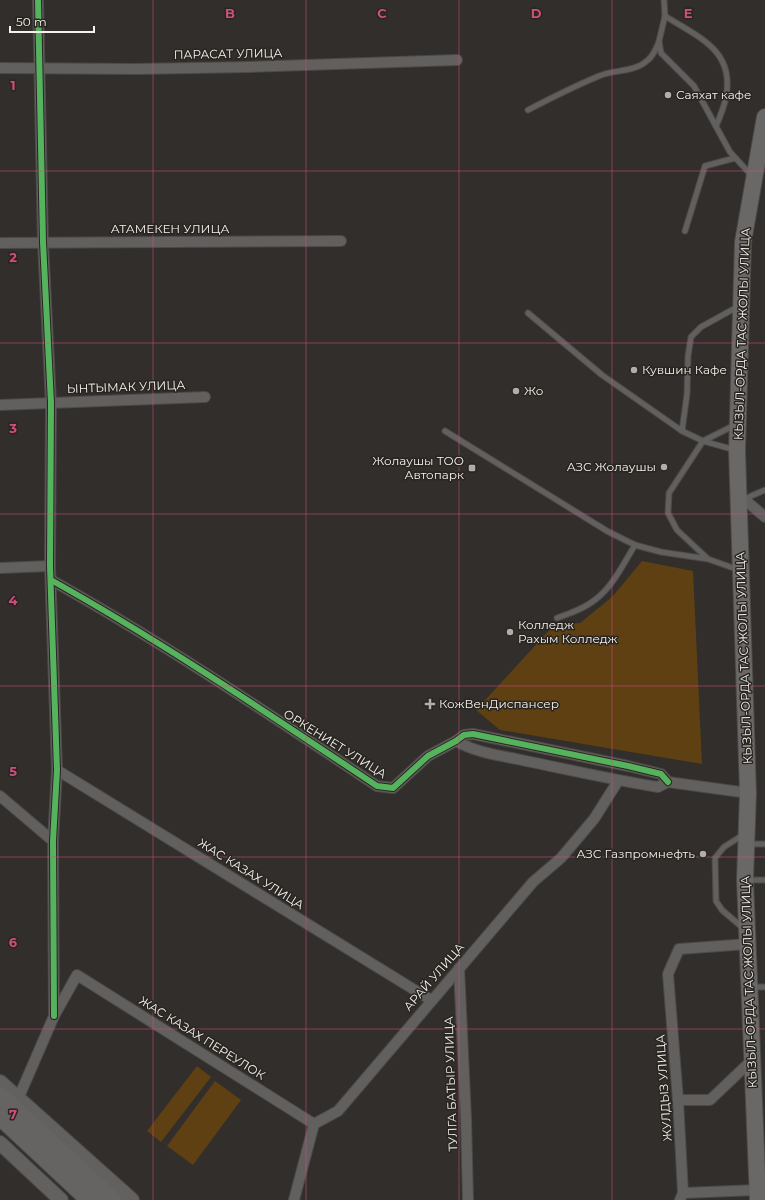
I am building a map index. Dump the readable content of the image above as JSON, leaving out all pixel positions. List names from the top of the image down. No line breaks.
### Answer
{"streets":{"main road":["КЫЗЫЛ-ОРДА ТАС ЖОЛЫ УЛИЦА"],"street":["ПАРАСАТ УЛИЦА","АТАМЕКЕН УЛИЦА","ЫНТЫМАК УЛИЦА","ОРКЕНИЕТ УЛИЦА","ЖАС КАЗАХ УЛИЦА","АРАЙ УЛИЦА","ЖАС КАЗАХ ПЕРЕУЛОК","ТУЛГА БАТЫР УЛИЦА","ЖУЛДЫЗ УЛИЦА"]},"crossings":[["КЫЗЫЛ-ОРДА ТАС ЖОЛЫ УЛИЦА","ОРКЕНИЕТ УЛИЦА"],["КЫЗЫЛ-ОРДА ТАС ЖОЛЫ УЛИЦА","ЖУЛДЫЗ УЛИЦА"],["ОРКЕНИЕТ УЛИЦА","АРАЙ УЛИЦА"],["ЖАС КАЗАХ УЛИЦА","АРАЙ УЛИЦА"],["АРАЙ УЛИЦА","ЖАС КАЗАХ ПЕРЕУЛОК"],["АРАЙ УЛИЦА","ТУЛГА БАТЫР УЛИЦА"]],"places":{"other":["Саяхат кафе","Кувшин Кафе","Жо","АЗС Жолаушы","Колледж Рахым Колледж","АЗС Газпромнефть"],"transit":["Жолаушы ТОО Автопарк"],"health":["КожВенДиспансер"]},"scale_bar":"50 m","grid":{"columns":["B","C","D","E"],"rows":["1","2","3","4","5","6","7"]}}
